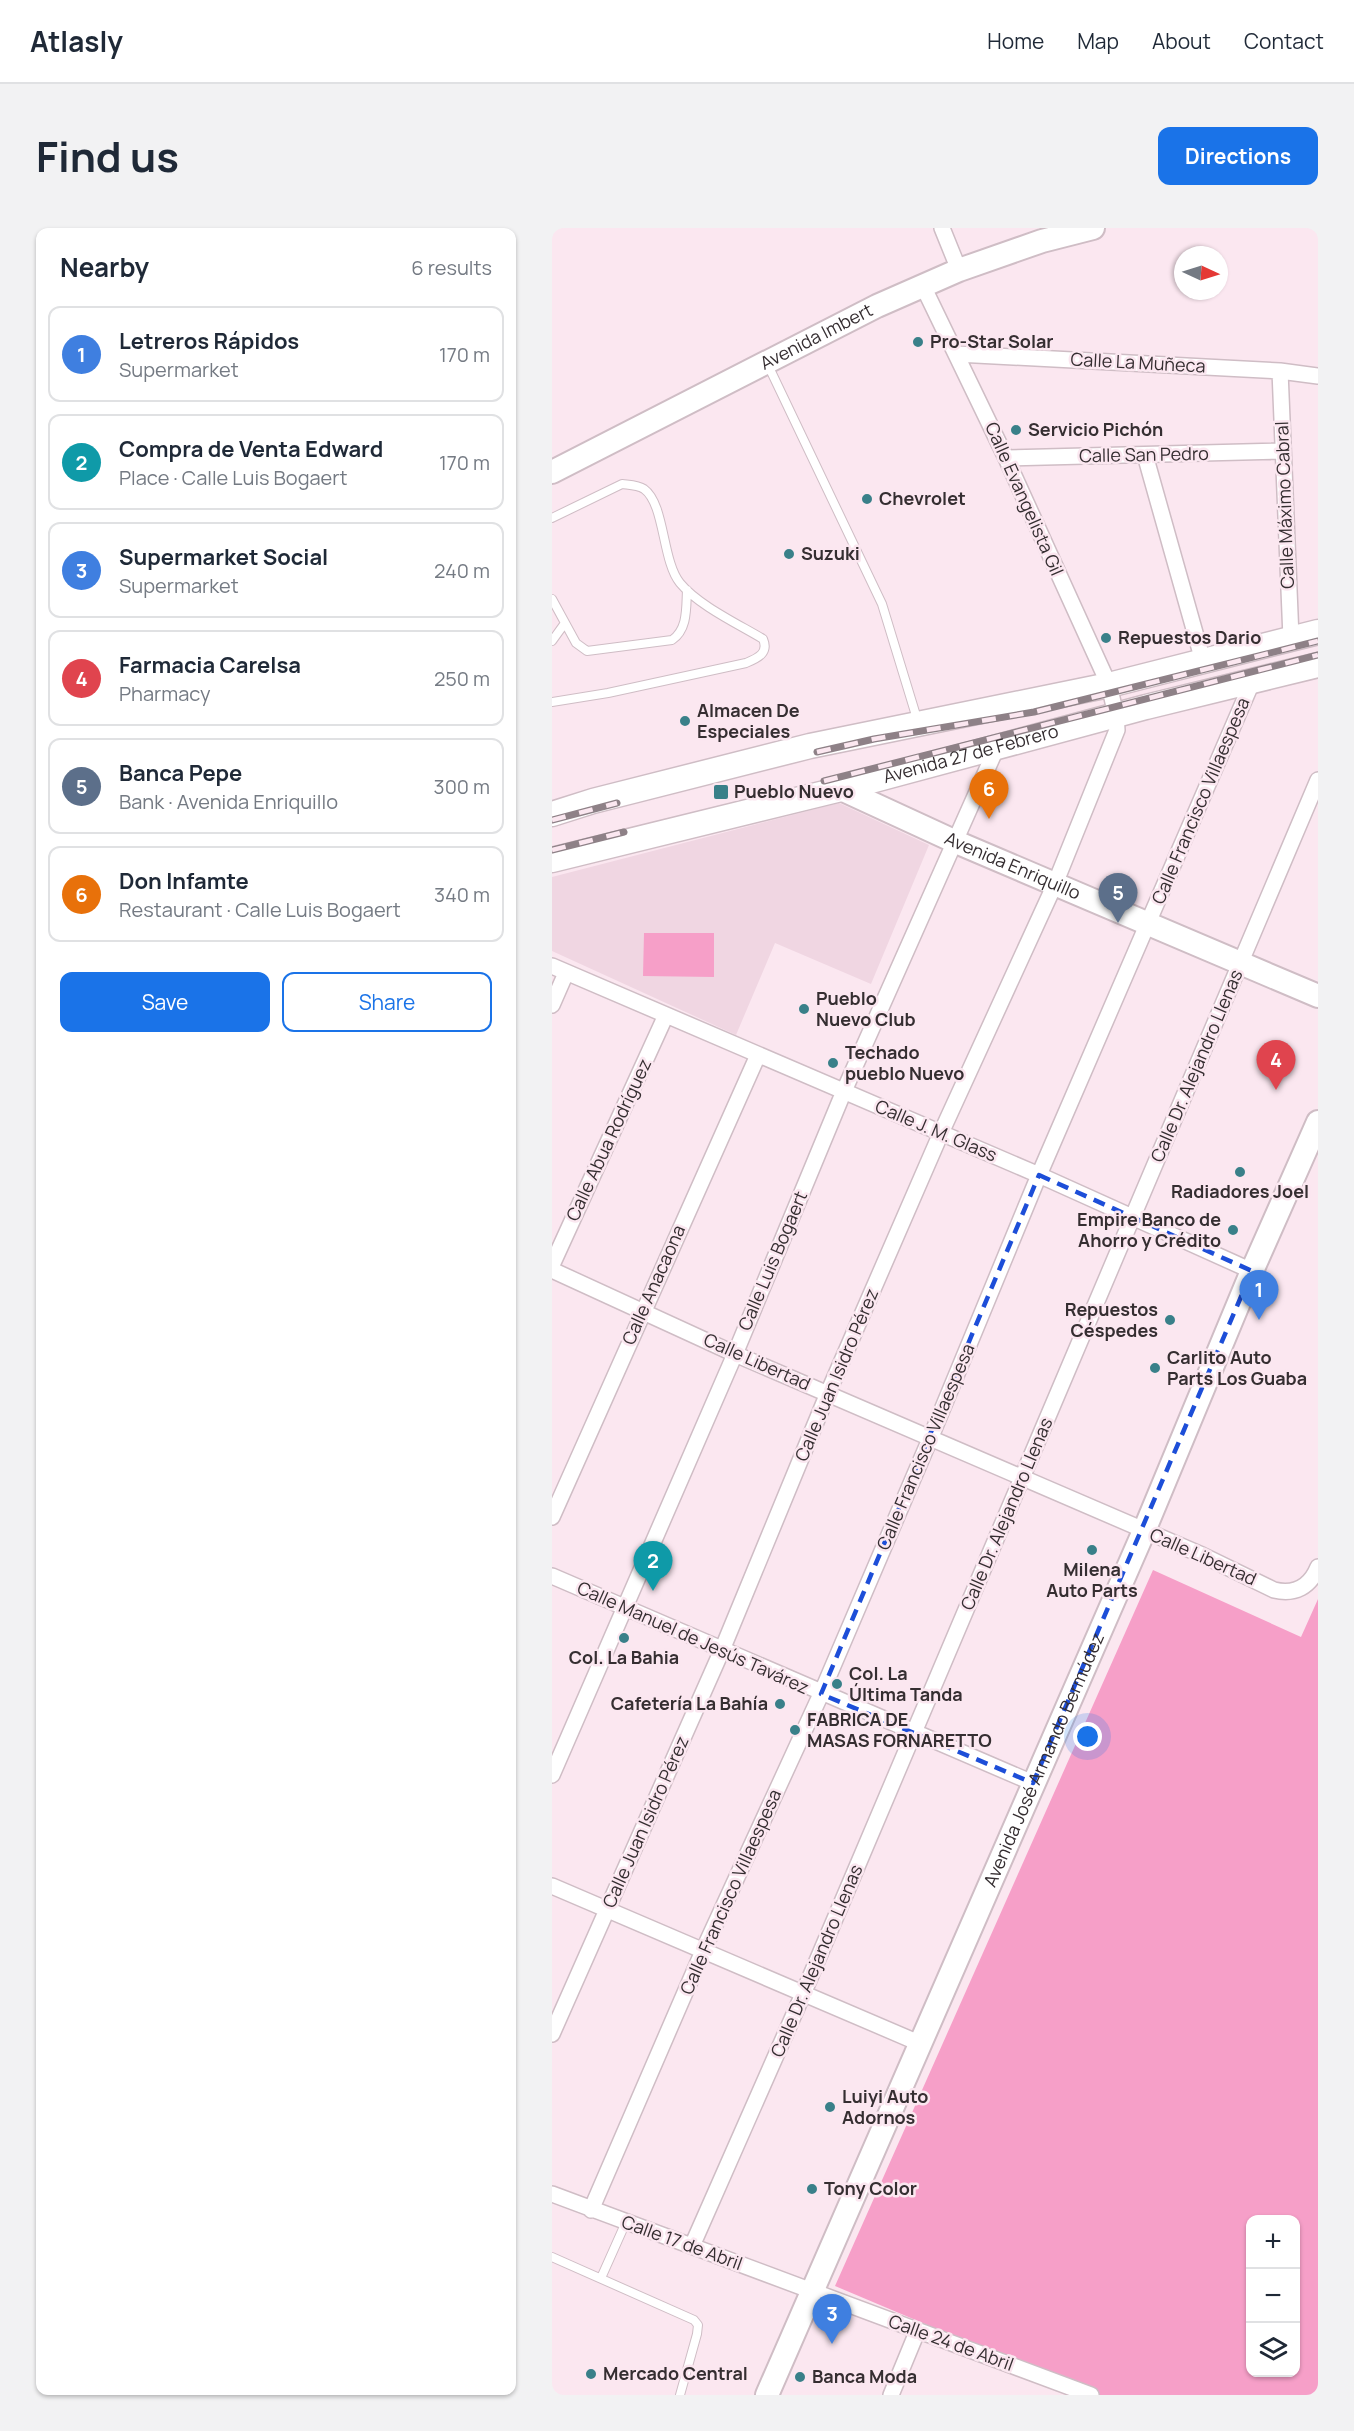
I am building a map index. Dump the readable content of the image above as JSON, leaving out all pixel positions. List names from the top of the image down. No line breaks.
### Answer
{"streets":{"main road":["Avenida 27 de Febrero"],"street":["Avenida Imbert","Calle La Muñeca","Calle San Pedro","Calle Evangelista Gil","Calle Máximo Cabral","Calle Francisco Villaespesa","Avenida Enriquillo","Calle Dr. Alejandro Llenas","Calle J. M. Glass","Calle Abua Rodríguez","Calle Luis Bogaert","Calle Anacaona","Calle Libertad","Calle Juan Isidro Pérez","Calle Manuel de Jesús Tavárez","Avenida José Armando Bermúdez","Calle 17 de Abril","Calle 24 de Abril"]},"crossings":[["Avenida Imbert","Calle Evangelista Gil"],["Calle La Muñeca","Calle Evangelista Gil"],["Calle La Muñeca","Calle Máximo Cabral"],["Calle San Pedro","Calle Evangelista Gil"],["Calle San Pedro","Calle Máximo Cabral"],["Calle Evangelista Gil","Avenida 27 de Febrero"],["Calle Evangelista Gil","Calle Juan Isidro Pérez"],["Calle Máximo Cabral","Avenida 27 de Febrero"],["Avenida 27 de Febrero","Calle Francisco Villaespesa"],["Avenida 27 de Febrero","Avenida Enriquillo"],["Avenida 27 de Febrero","Calle Luis Bogaert"],["Avenida 27 de Febrero","Calle Juan Isidro Pérez"],["Calle Francisco Villaespesa","Avenida Enriquillo"],["Calle Francisco Villaespesa","Calle J. M. Glass"],["Calle Francisco Villaespesa","Calle Libertad"],["Calle Francisco Villaespesa","Calle Manuel de Jesús Tavárez"],["Calle Francisco Villaespesa","Calle 17 de Abril"],["Avenida Enriquillo","Calle Dr. Alejandro Llenas"],["Avenida Enriquillo","Calle Luis Bogaert"],["Avenida Enriquillo","Calle Juan Isidro Pérez"],["Calle Dr. Alejandro Llenas","Calle J. M. Glass"],["Calle Dr. Alejandro Llenas","Calle Libertad"],["Calle Dr. Alejandro Llenas","Calle Manuel de Jesús Tavárez"],["Calle Dr. Alejandro Llenas","Calle 17 de Abril"],["Calle J. M. Glass","Calle Abua Rodríguez"],["Calle J. M. Glass","Calle Luis Bogaert"],["Calle J. M. Glass","Calle Anacaona"],["Calle J. M. Glass","Calle Juan Isidro Pérez"],["Calle J. M. Glass","Avenida José Armando Bermúdez"],["Calle Luis Bogaert","Calle Libertad"],["Calle Luis Bogaert","Calle Manuel de Jesús Tavárez"],["Calle Anacaona","Calle Libertad"],["Calle Libertad","Calle Juan Isidro Pérez"],["Calle Libertad","Avenida José Armando Bermúdez"],["Calle Juan Isidro Pérez","Calle Manuel de Jesús Tavárez"],["Calle Manuel de Jesús Tavárez","Avenida José Armando Bermúdez"],["Avenida José Armando Bermúdez","Calle 17 de Abril"],["Avenida José Armando Bermúdez","Calle 24 de Abril"],["Calle 17 de Abril","Calle 24 de Abril"]],"places":{"other":["Pro-Star Solar","Servicio Pichón","Chevrolet","Suzuki","Repuestos Dario","Almacen De Especiales","Pueblo Nuevo Club","Techado pueblo Nuevo","Radiadores Joel","Empire Banco de Ahorro y Crédito","Repuestos Céspedes","Carlito Auto Parts Los Guaba","Milena Auto Parts","Col. La Bahia","Col. La Última Tanda","Cafetería La Bahía","FABRICA DE MASAS FORNARETTO","Luiyi Auto Adornos","Tony Color","Mercado Central","Banca Moda"],"transit":["Pueblo Nuevo"]},"north":"right","page":{"header":"Atlasly","nav":["Home","Map","About","Contact"],"title":"Find us","buttons":["Directions",["Save","Share"]],"heading":["Nearby","6 results"],"list":[{"mark":"1","name":"Letreros Rápidos","note":"Supermarket","value":"170 m"},{"mark":"2","name":"Compra de Venta Edward","note":"Place · Calle Luis Bogaert","value":"170 m"},{"mark":"3","name":"Supermarket Social","note":"Supermarket","value":"240 m"},{"mark":"4","name":"Farmacia Carelsa","note":"Pharmacy","value":"250 m"},{"mark":"5","name":"Banca Pepe","note":"Bank · Avenida Enriquillo","value":"300 m"},{"mark":"6","name":"Don Infamte","note":"Restaurant · Calle Luis Bogaert","value":"340 m"}],"pins":["6","5","4","1","2","3"],"map_buttons":["+","−"]}}
